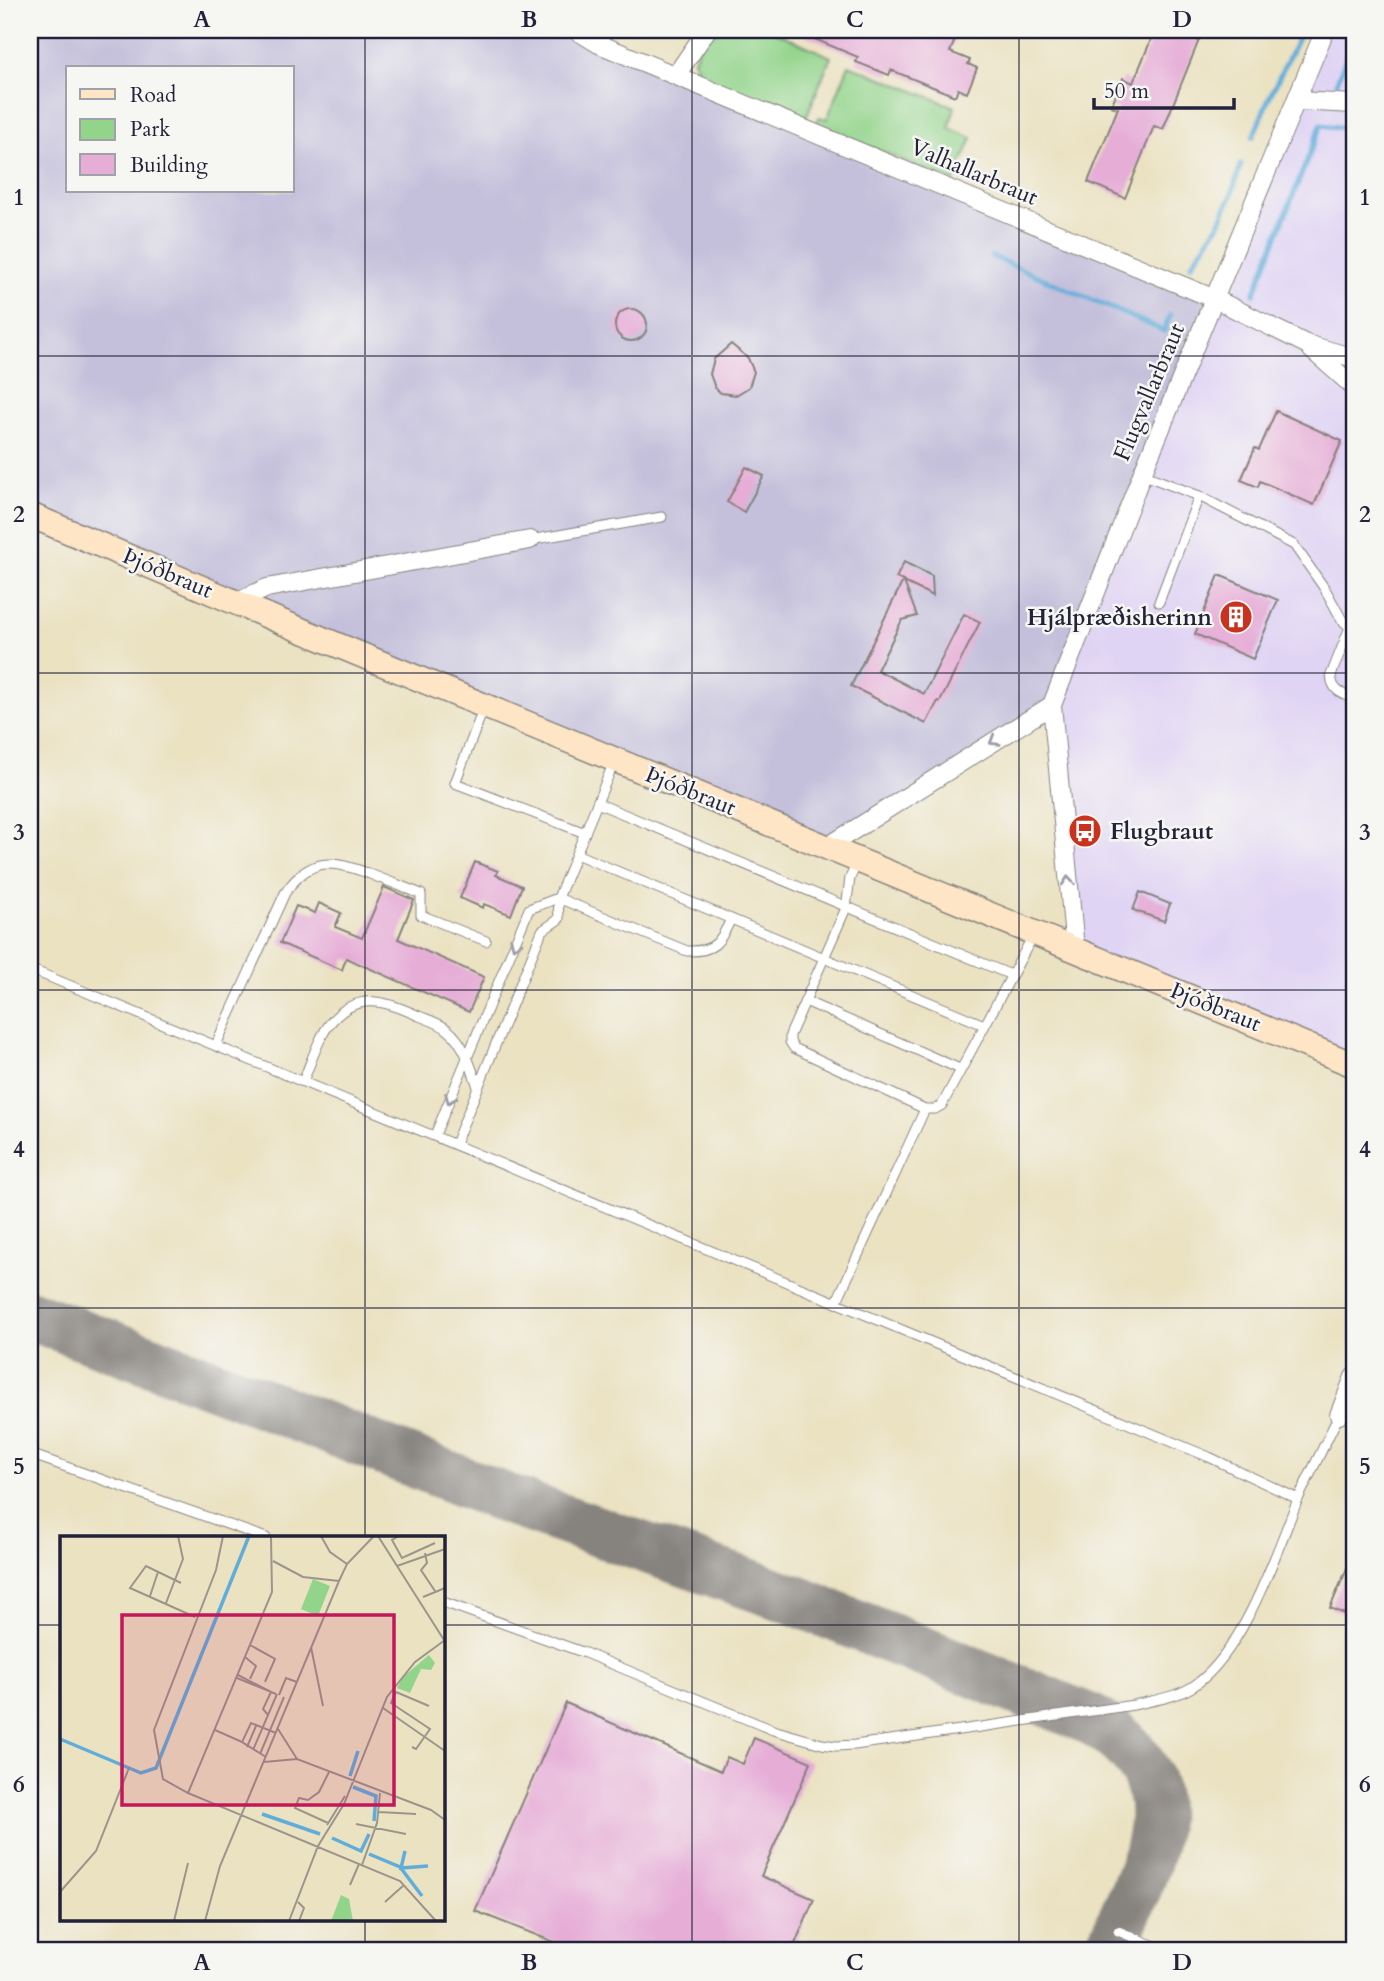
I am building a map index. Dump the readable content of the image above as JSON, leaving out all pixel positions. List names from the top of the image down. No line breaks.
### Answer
{"streets":{"street":["Valhallarbraut","Flugvallarbraut","Þjóðbraut"]},"crossings":[["Valhallarbraut","Flugvallarbraut"],["Flugvallarbraut","Þjóðbraut"]],"places":{"building":["Hjálpræðisherinn"],"bus stop":["Flugbraut"]},"legend":["Road","Park","Building"],"scale_bar":"50 m","grid":{"columns":["A","B","C","D"],"rows":["1","2","3","4","5","6"]}}
